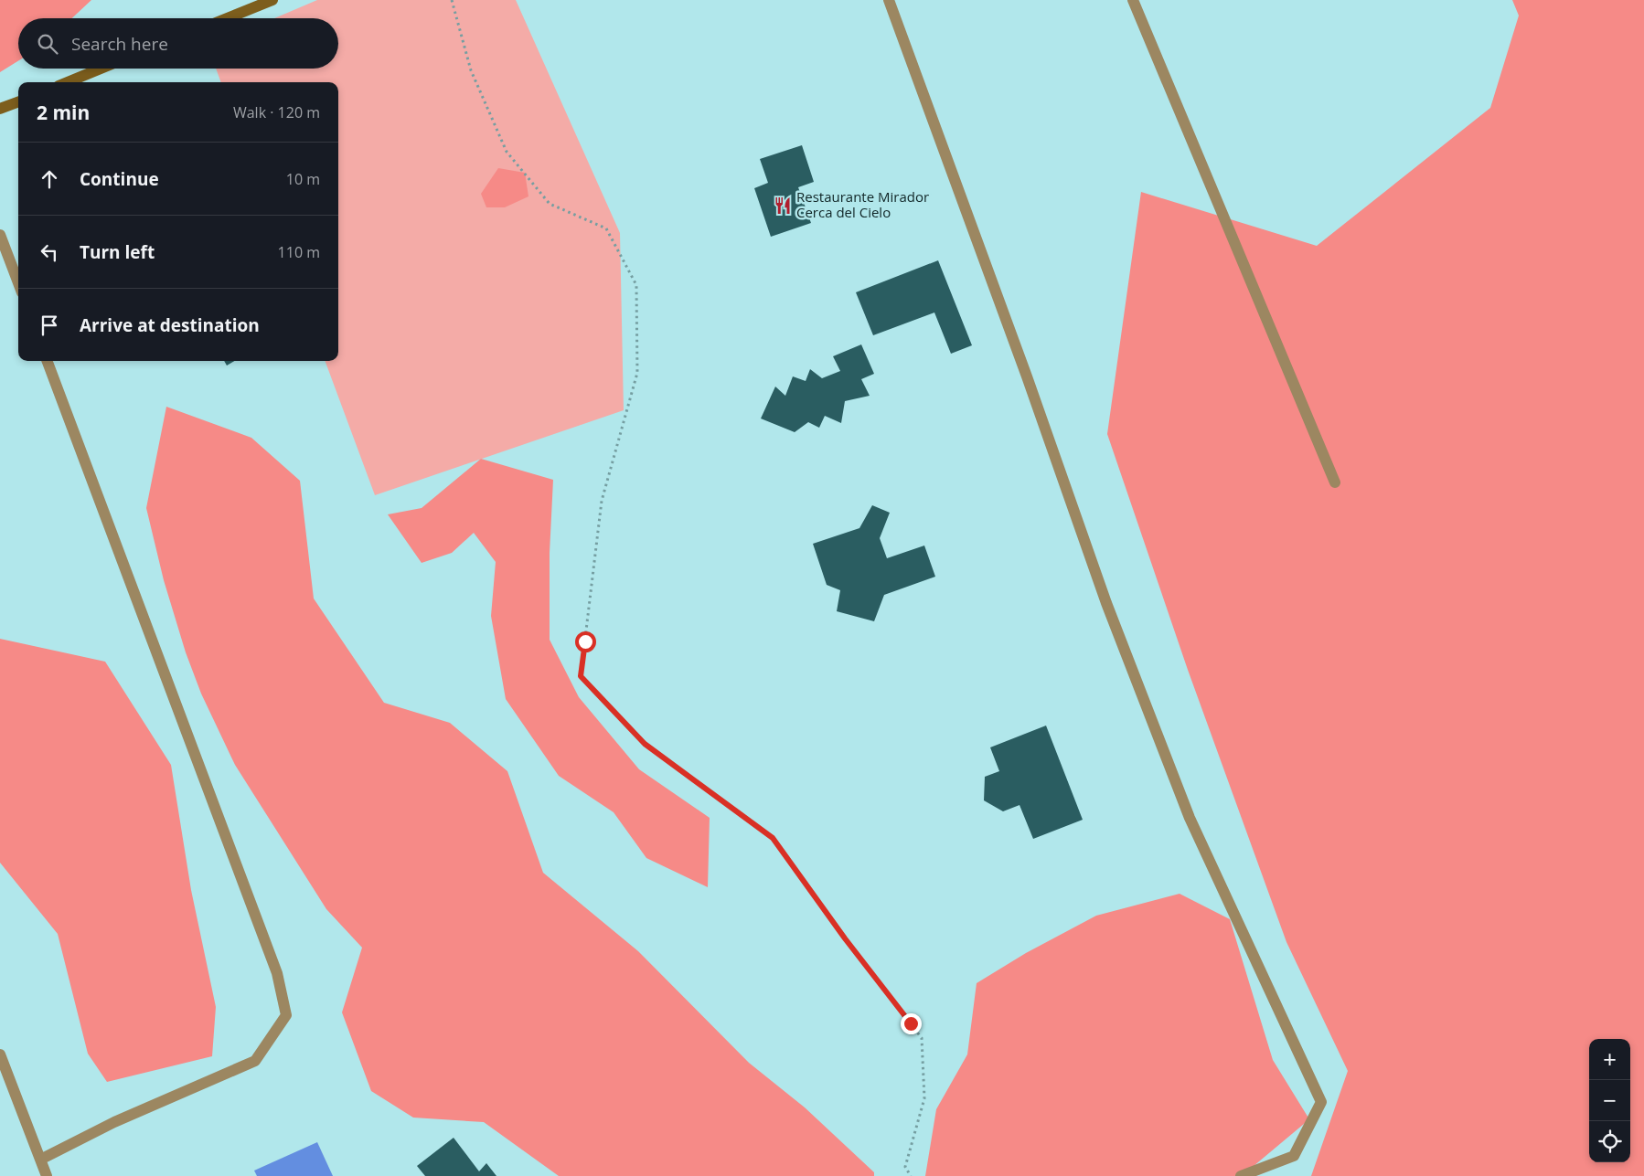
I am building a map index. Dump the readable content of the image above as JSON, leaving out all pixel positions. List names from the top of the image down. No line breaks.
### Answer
{"places":{"restaurant":["Restaurante Mirador Cerca del Cielo"]},"page":{"search":"Search here","heading":["2 min","Walk · 120 m"],"list":[["Continue","10 m"],["Turn left","110 m"],"Arrive at destination"],"map_buttons":["+","−"]}}
